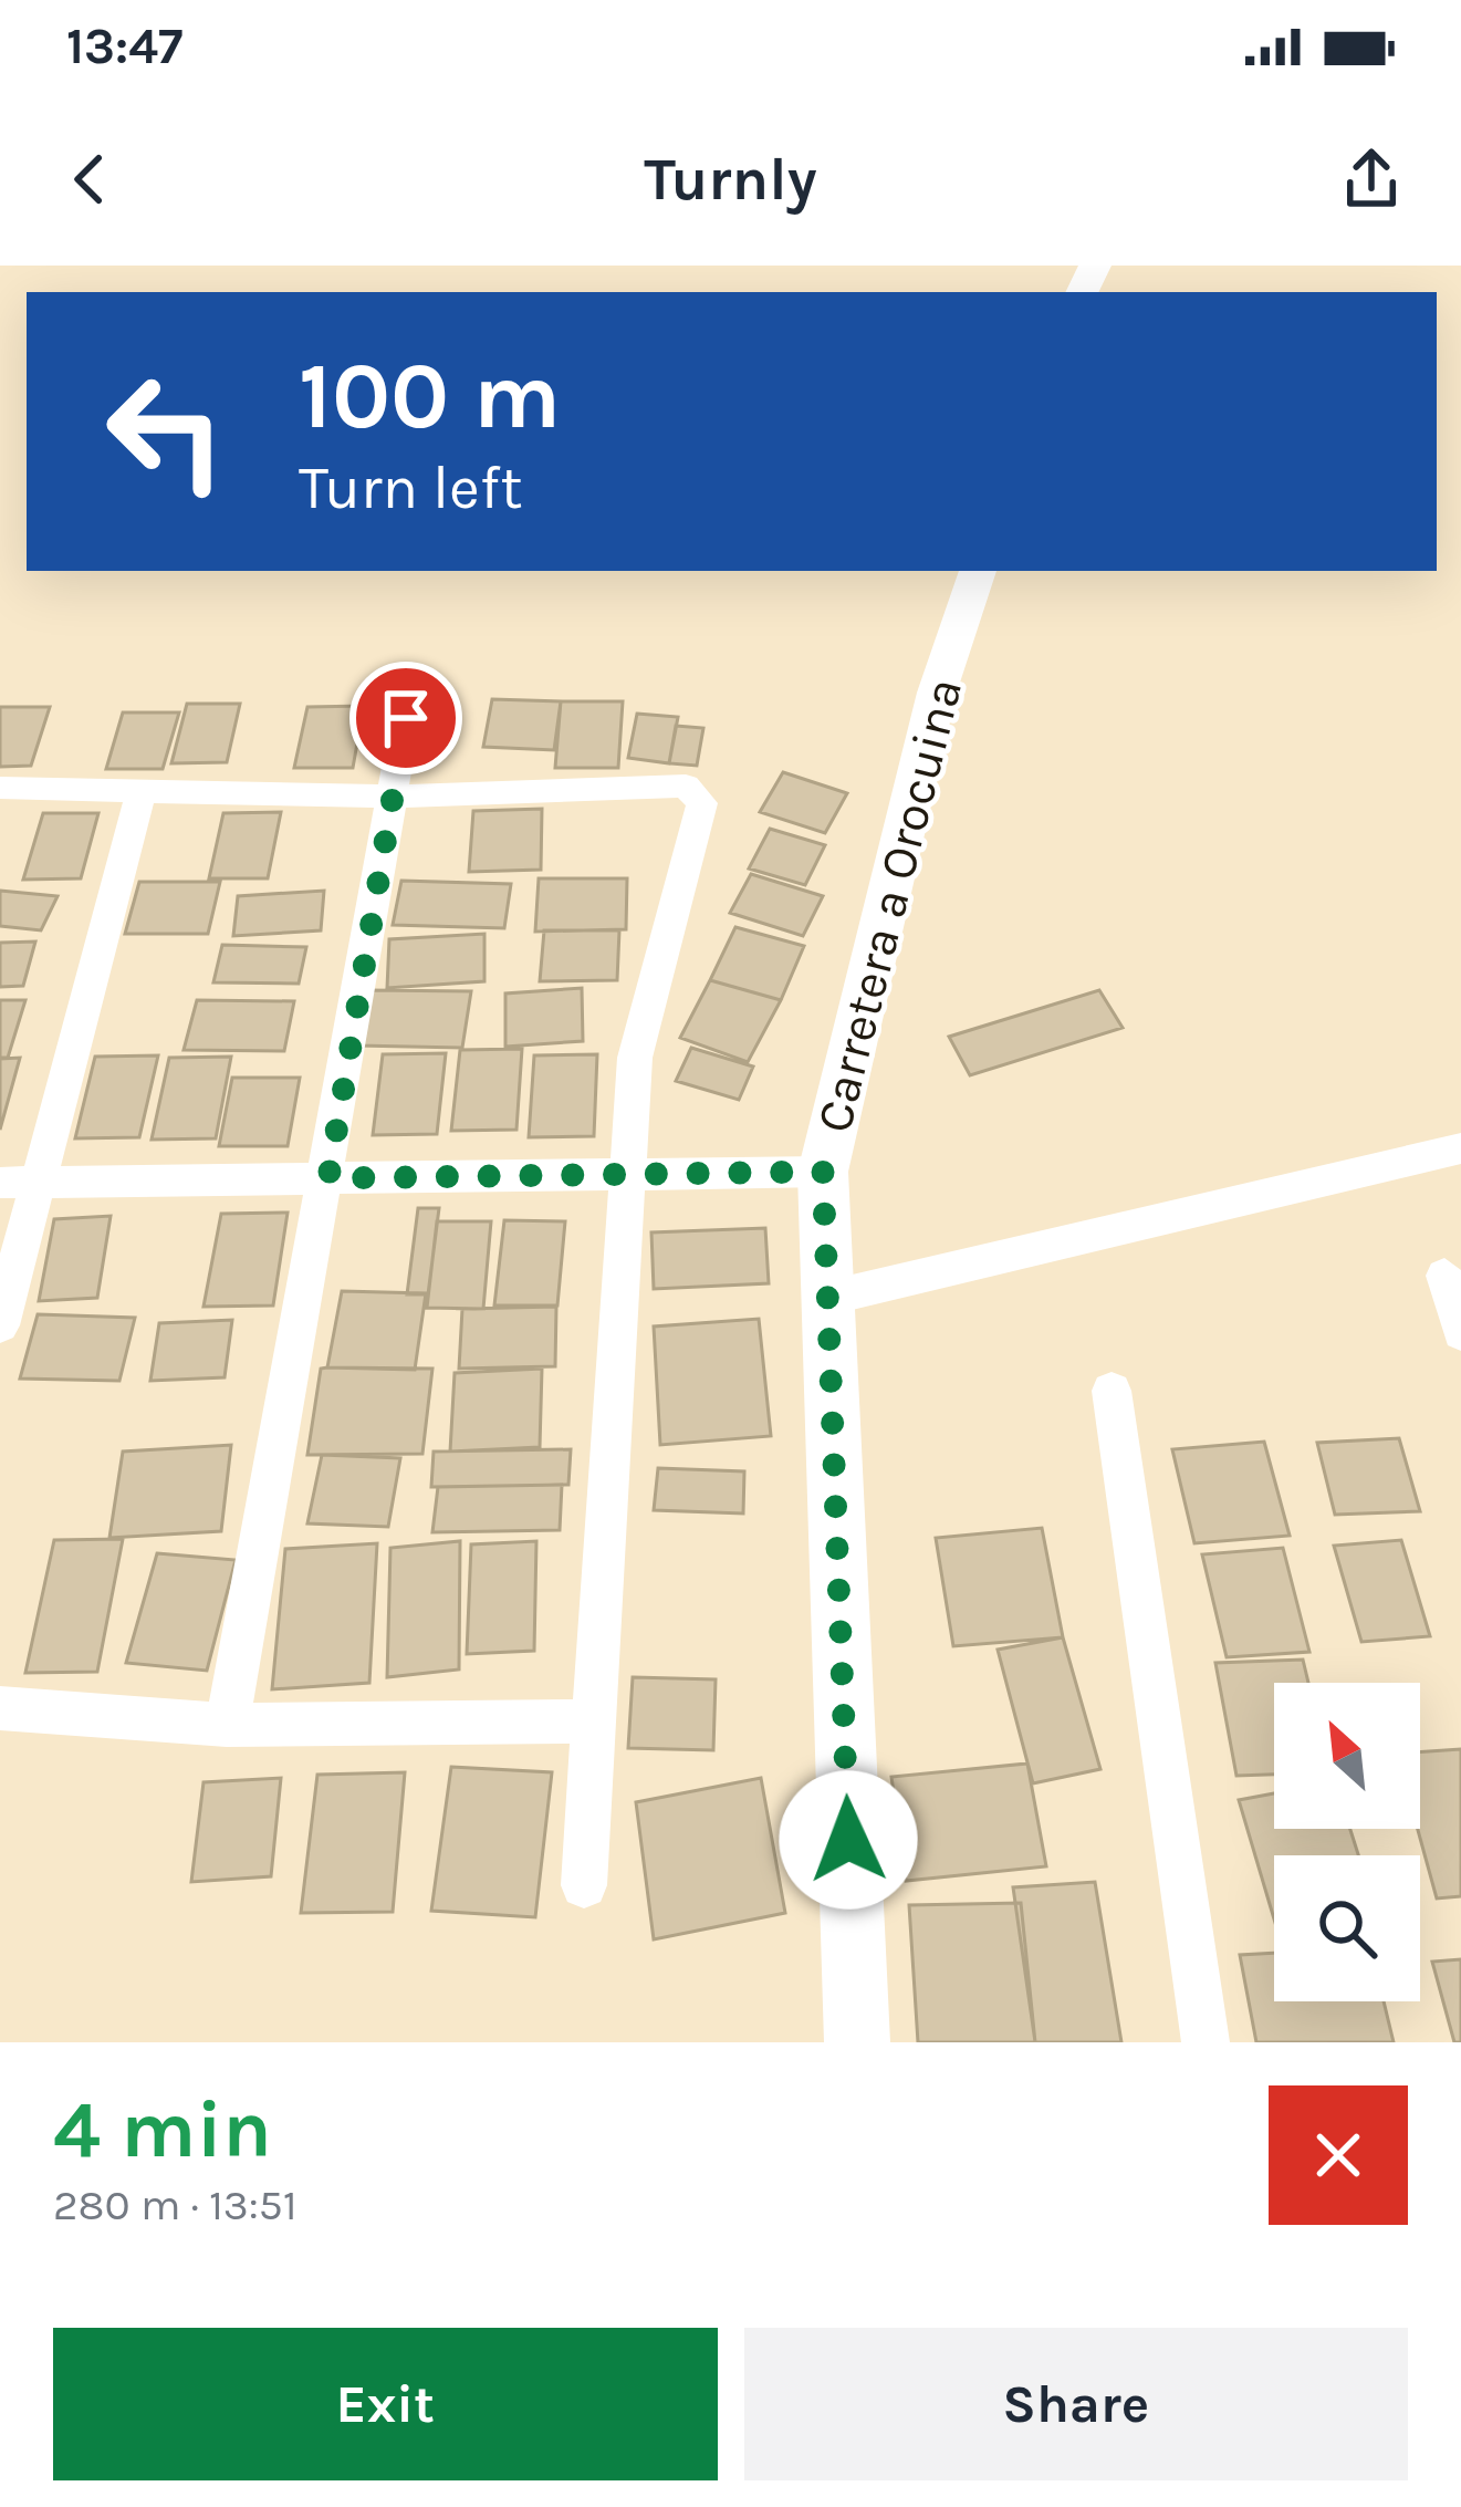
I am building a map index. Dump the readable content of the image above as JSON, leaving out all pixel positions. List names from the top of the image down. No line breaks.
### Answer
{"streets":{"main road":["Carretera a Orocuina"]},"north":"top left","page":{"status":"13:47","header":"Turnly","turn":["100 m","Turn left"],"heading":["4 min","280 m · 13:51"],"buttons":["Exit","Share"]}}
